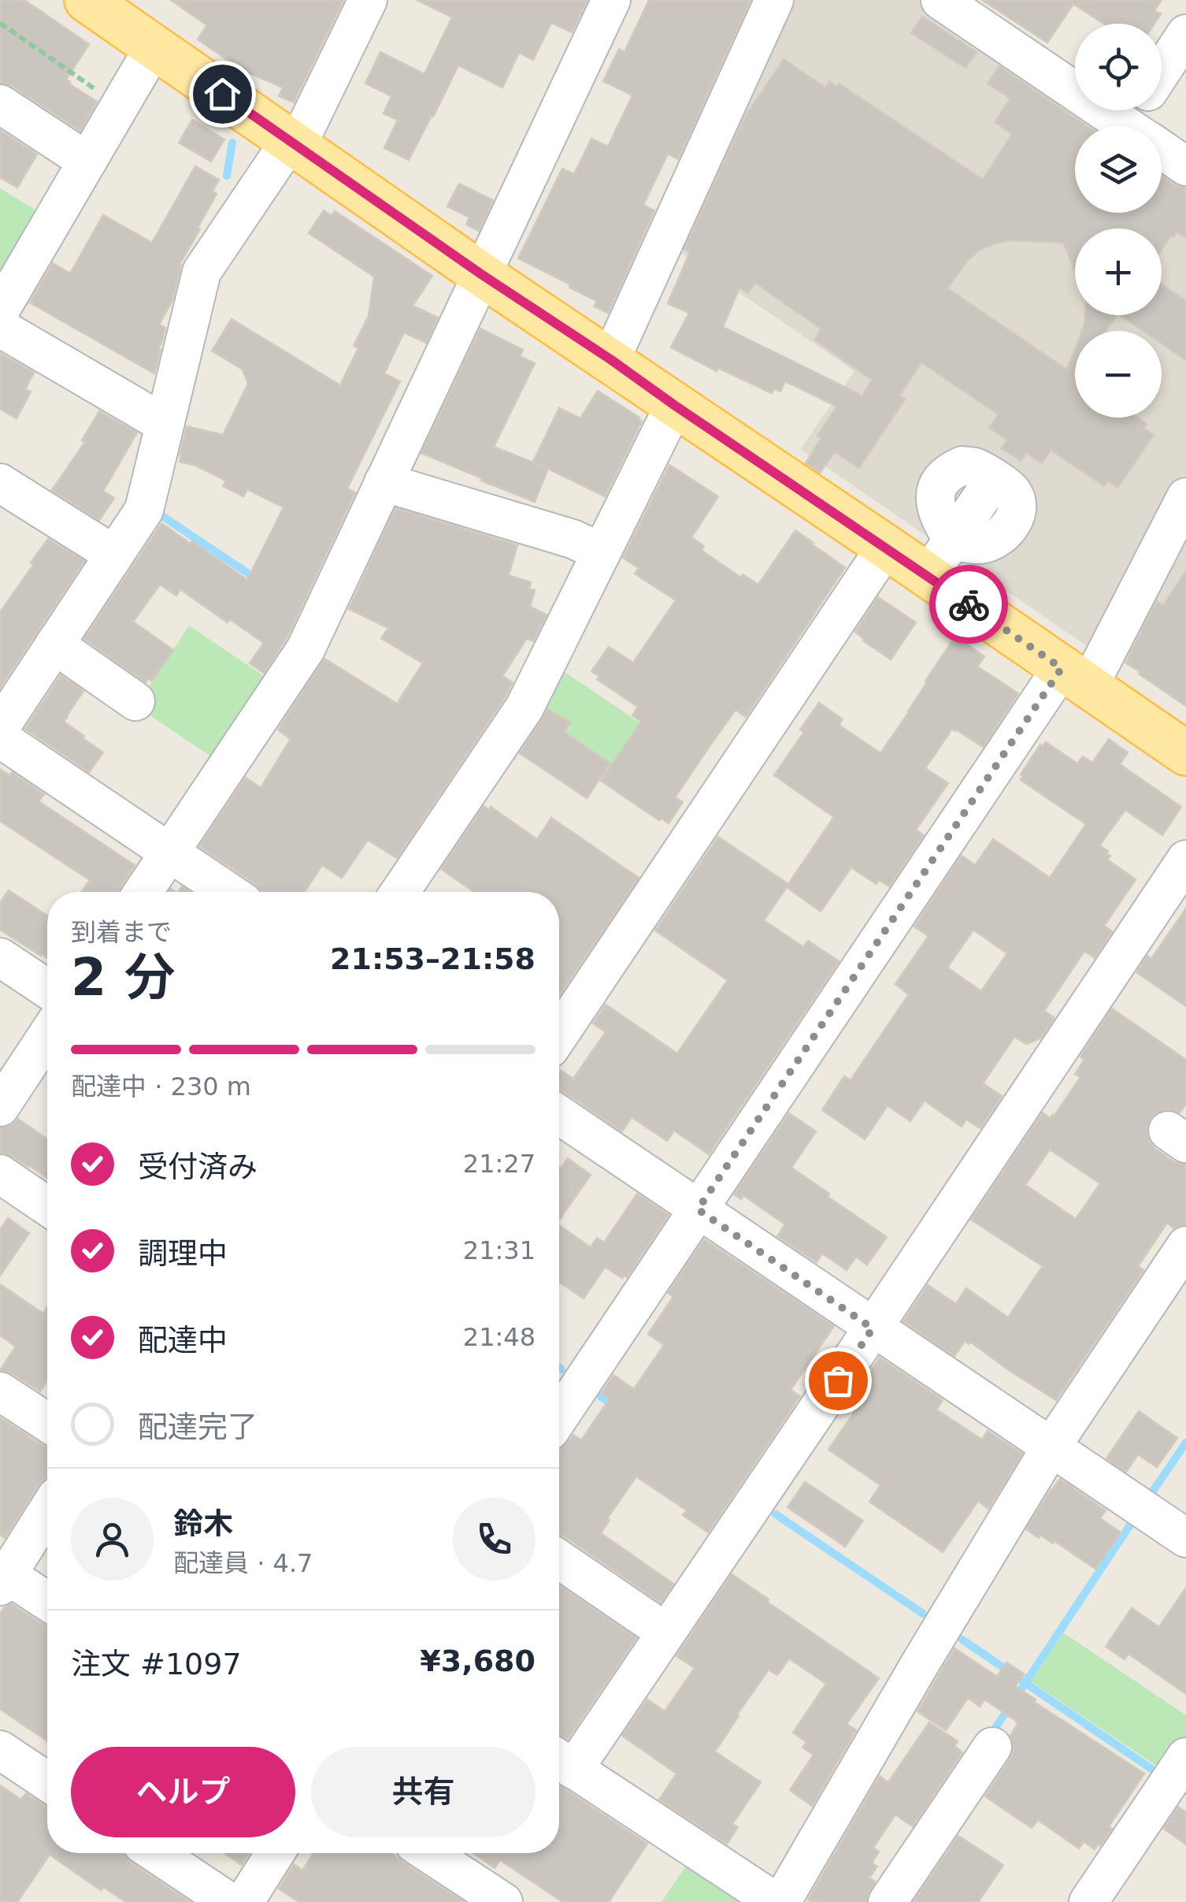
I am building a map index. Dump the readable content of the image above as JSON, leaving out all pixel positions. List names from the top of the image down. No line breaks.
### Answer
{"page":{"map_buttons":["+","−"],"heading":["2 分","到着まで","21:53–21:58"],"panel":["鈴木","配達員 · 4.7","注文 #1097","¥3,680"],"bar":"配達中 · 230 m","list":[["受付済み","21:27"],["調理中","21:31"],["配達中","21:48"],"配達完了"],"buttons":["ヘルプ","共有"]}}
